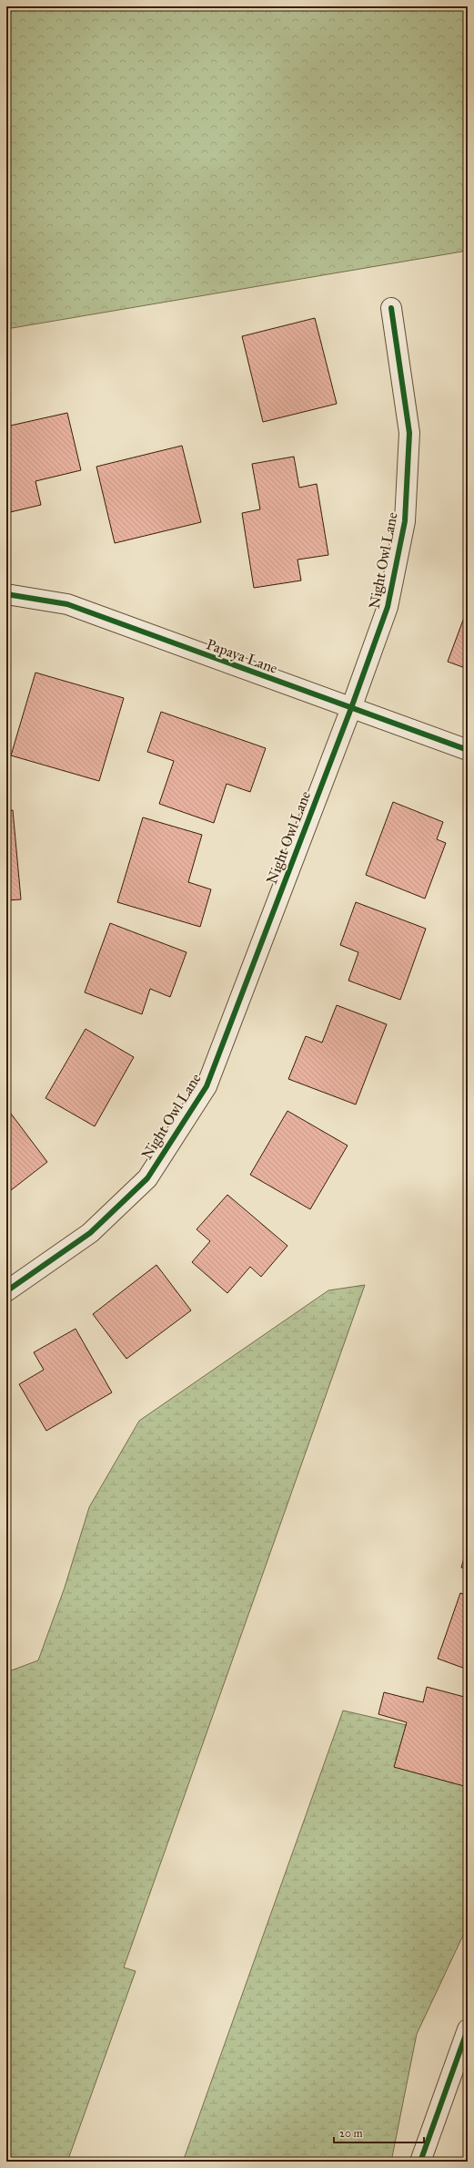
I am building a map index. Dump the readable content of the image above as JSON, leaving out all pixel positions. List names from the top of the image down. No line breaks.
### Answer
{"streets":{"street":["Night Owl Lane","Papaya Lane"]},"crossings":[["Night Owl Lane","Papaya Lane"]],"scale_bar":"20 m"}
